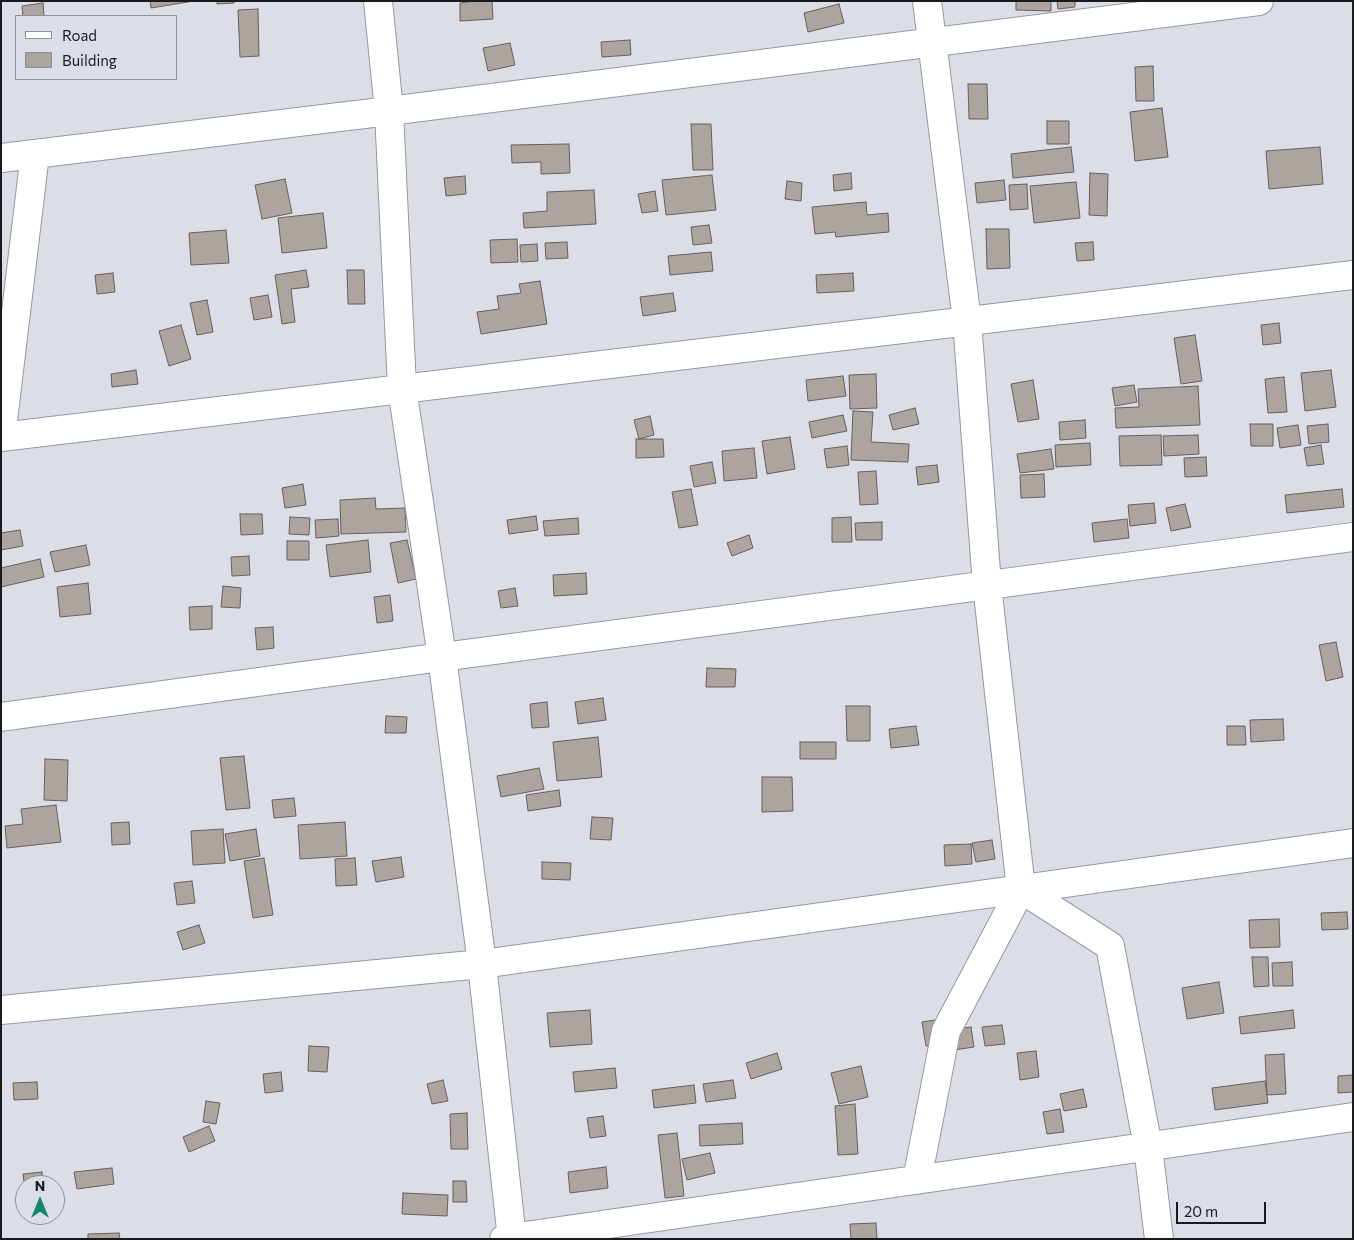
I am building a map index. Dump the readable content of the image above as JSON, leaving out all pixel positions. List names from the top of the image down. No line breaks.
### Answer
{"legend":["Road","Building"],"scale_bar":"20 m","north":"top"}
